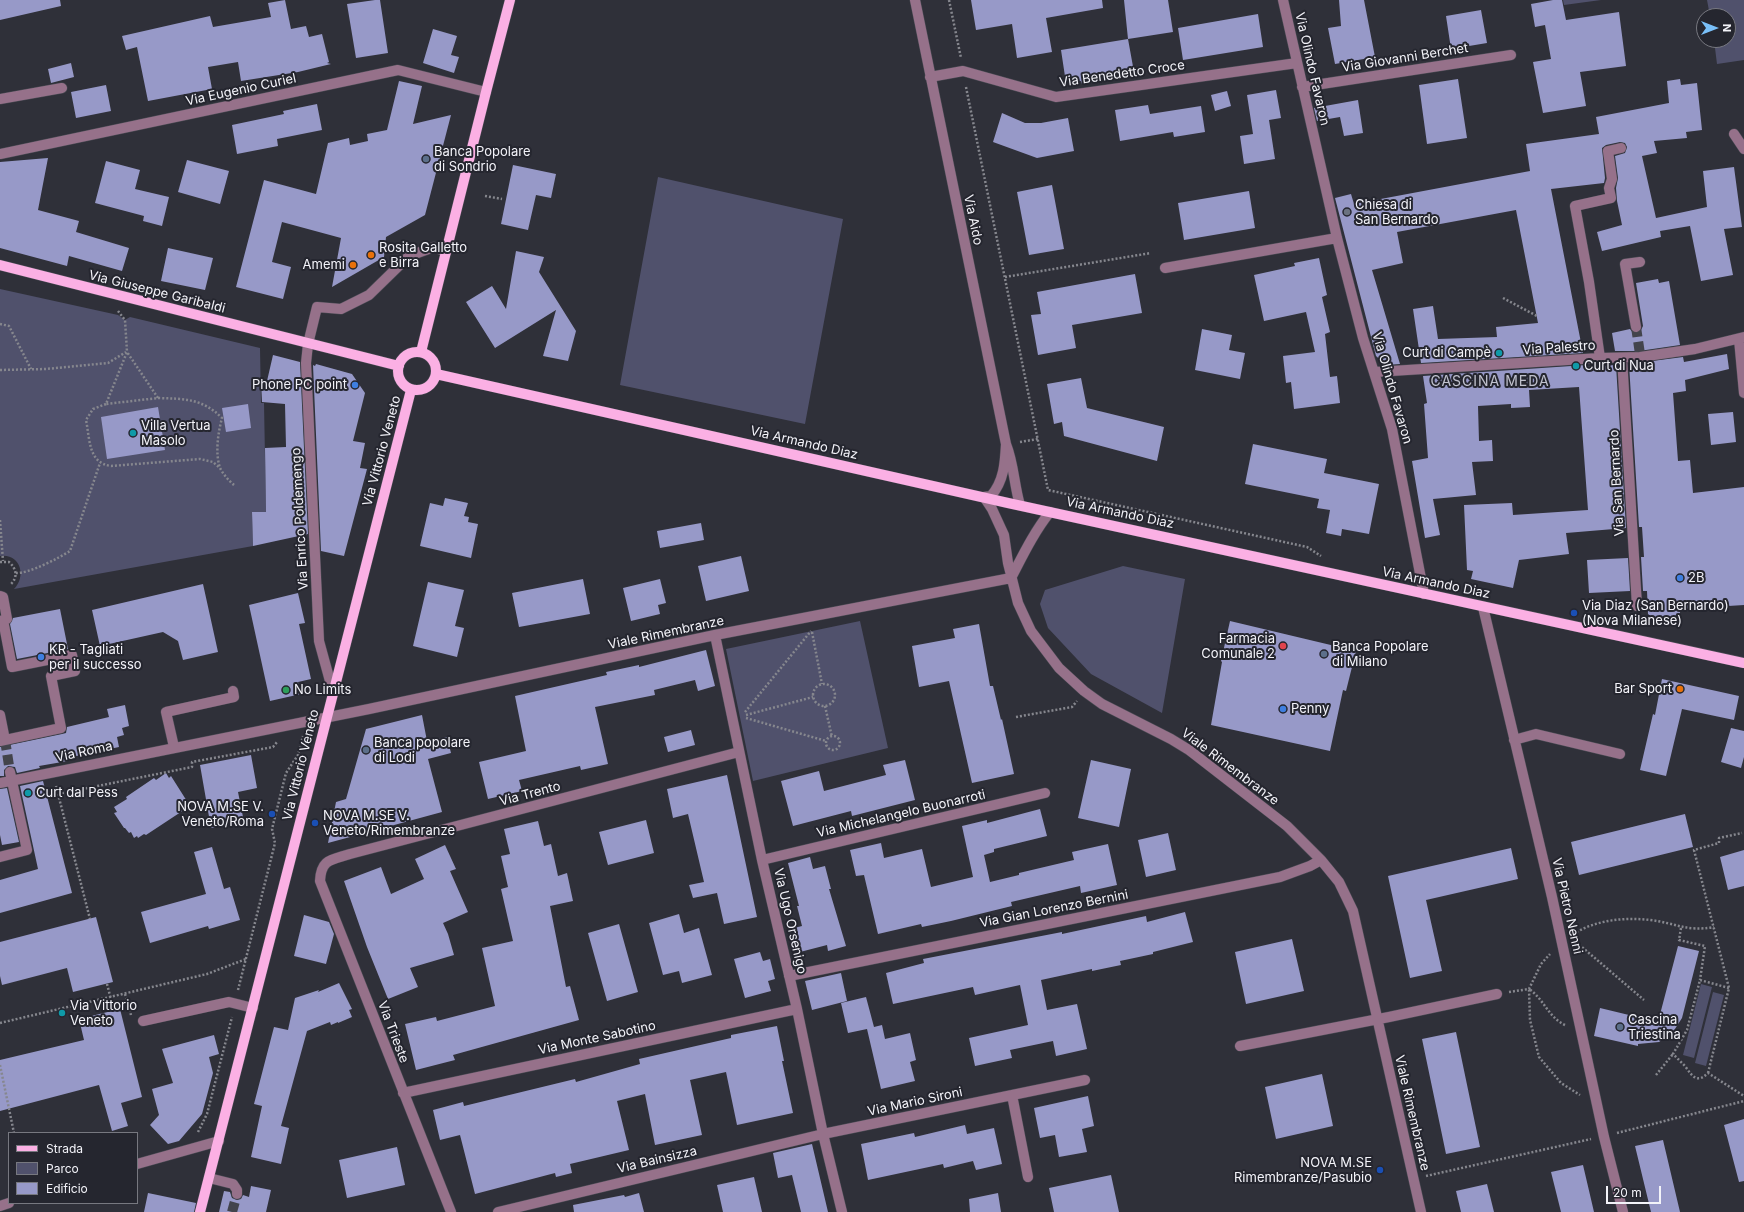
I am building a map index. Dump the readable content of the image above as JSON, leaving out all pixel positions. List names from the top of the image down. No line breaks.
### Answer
{"streets":{"main road":["Via Giuseppe Garibaldi","Via Armando Diaz","Via Vittorio Veneto"],"street":["Via Giovanni Berchet","Via Olindo Favaron","Via Benedetto Croce","Via Eugenio Curiel","Via Aido","Via Palestro","Via San Bernardo","Via Enrico Poldemengo","Viale Rimembranze","Via Roma","Via Trento","Via Michelangelo Buonarroti","Via Pietro Nenni","Via Gian Lorenzo Bernini","Via Ugo Orsenigo","Via Trieste","Via Monte Sabotino","Via Mario Sironi","Via Bainsizza"]},"crossings":[["Via Giovanni Berchet","Via Olindo Favaron"],["Via Olindo Favaron","Via Benedetto Croce"],["Via Olindo Favaron","Via Palestro"],["Via Olindo Favaron","Via Armando Diaz"],["Via Benedetto Croce","Via Aido"],["Via Aido","Via Armando Diaz"],["Via Aido","Viale Rimembranze"],["Via Giuseppe Garibaldi","Via Armando Diaz"],["Via Giuseppe Garibaldi","Via Vittorio Veneto"],["Via Giuseppe Garibaldi","Via Enrico Poldemengo"],["Via Palestro","Via San Bernardo"],["Via Armando Diaz","Via Vittorio Veneto"],["Via Armando Diaz","Viale Rimembranze"],["Via Armando Diaz","Via Pietro Nenni"],["Via Vittorio Veneto","Via Enrico Poldemengo"],["Via Vittorio Veneto","Viale Rimembranze"],["Via Vittorio Veneto","Via Roma"],["Viale Rimembranze","Via Roma"],["Viale Rimembranze","Via Gian Lorenzo Bernini"],["Viale Rimembranze","Via Ugo Orsenigo"],["Via Trento","Via Ugo Orsenigo"],["Via Trento","Via Trieste"],["Via Michelangelo Buonarroti","Via Ugo Orsenigo"],["Via Gian Lorenzo Bernini","Via Ugo Orsenigo"],["Via Ugo Orsenigo","Via Monte Sabotino"],["Via Ugo Orsenigo","Via Mario Sironi"],["Via Ugo Orsenigo","Via Bainsizza"],["Via Trieste","Via Monte Sabotino"],["Via Mario Sironi","Via Bainsizza"]],"districts":["CASCINA MEDA"],"places":["Banca Popolare di Sondrio","Chiesa di San Bernardo","Rosita Galletto e Birra","Amemi","Curt di Campè","Curt di Nua","Phone PC point","Villa Vertua Masolo","2B","Via Diaz (San Bernardo) (Nova Milanese)","Farmacia Comunale 2","Banca Popolare di Milano","KR - Tagliati per il successo","Bar Sport","No Limits","Penny","Banca popolare di Lodi","Curt dal Pess","NOVA M.SE V. Veneto/Roma","NOVA M.SE V. Veneto/Rimembranze","Via Vittorio Veneto","Cascina Triestina","NOVA M.SE Rimembranze/Pasubio"],"legend":["Strada","Parco","Edificio"],"scale_bar":"20 m","north":"right"}
